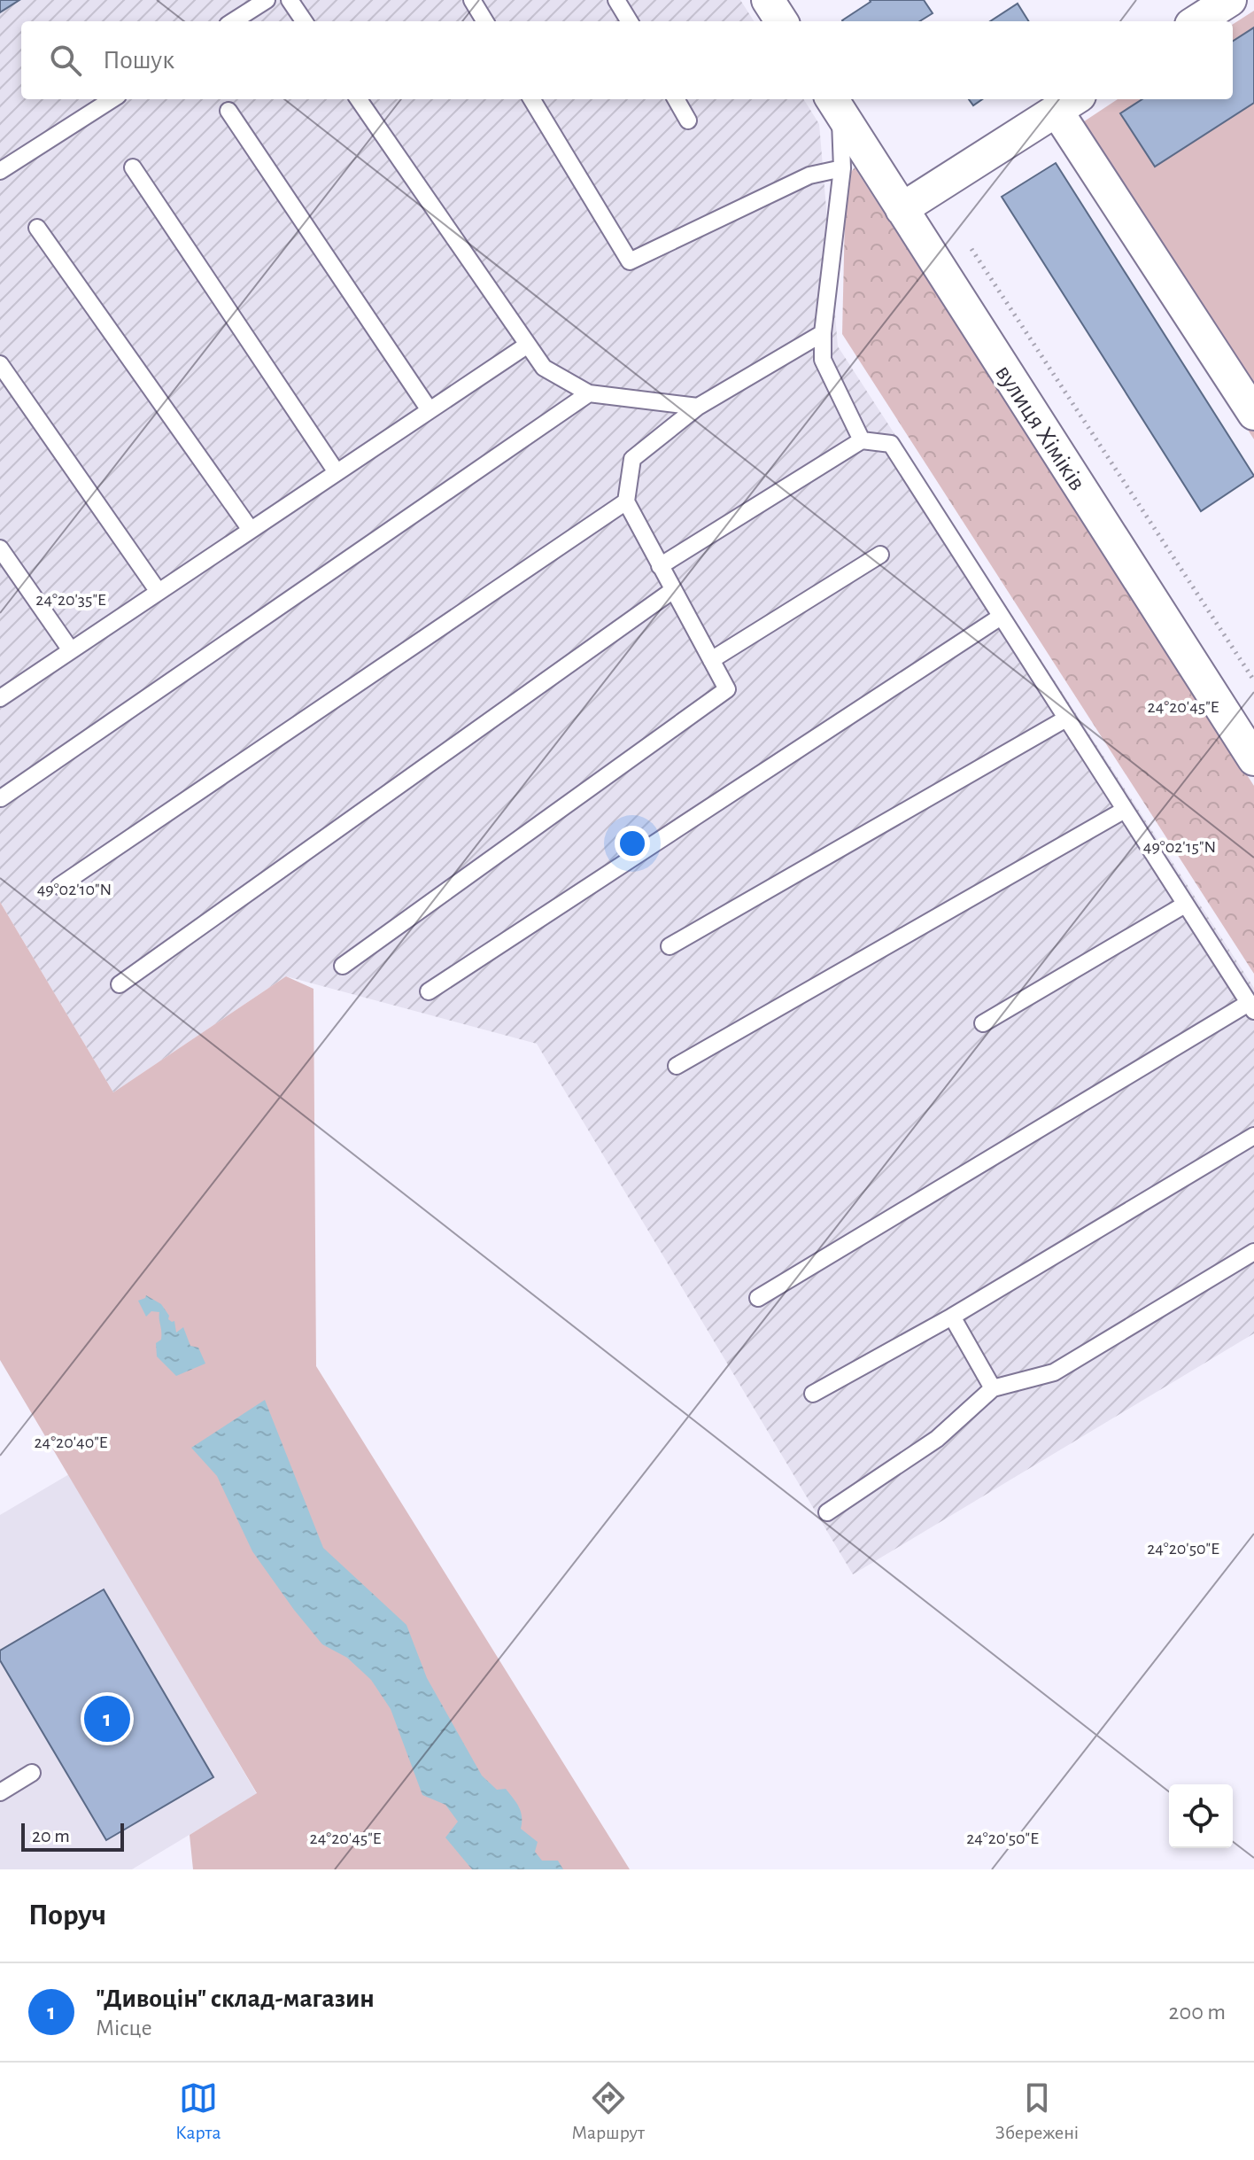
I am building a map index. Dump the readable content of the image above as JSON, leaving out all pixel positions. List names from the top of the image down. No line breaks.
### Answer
{"streets":{"street":["вулиця Хіміків"]},"scale_bar":"20 m","page":{"search":"Пошук","pins":"1","scale":"20 m","heading":"Поруч","list":[{"mark":"1","name":"\"Дивоцін\" склад-магазин","note":"Місце","value":"200 m"}],"nav":["Карта","Маршрут","Збережені"]},"coordinates":["24°20'35\"E","24°20'45\"E","49°02'15\"N","49°02'10\"N","24°20'40\"E","24°20'50\"E"]}
